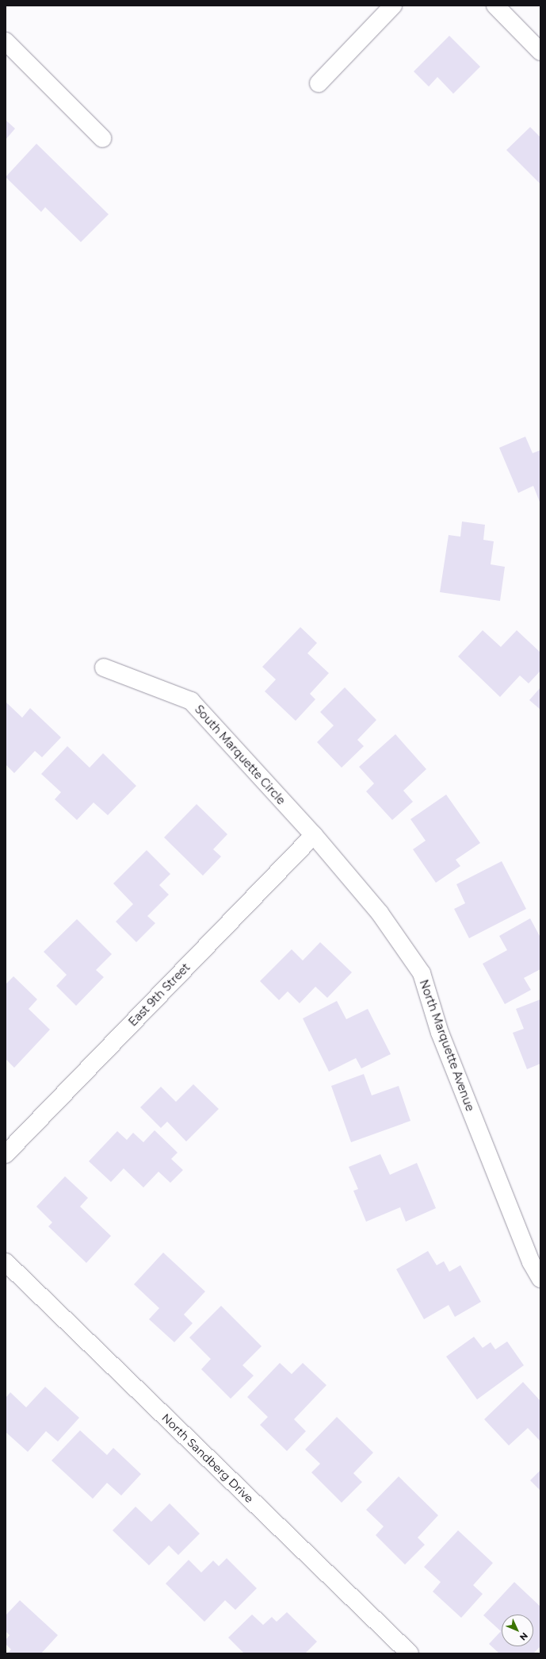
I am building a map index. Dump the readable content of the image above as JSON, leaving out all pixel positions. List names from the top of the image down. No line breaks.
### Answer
{"streets":{"street":["South Marquette Circle","East 9th Street","North Marquette Avenue","North Sandberg Drive"]},"crossings":[["South Marquette Circle","East 9th Street"],["South Marquette Circle","North Marquette Avenue"],["East 9th Street","North Marquette Avenue"]],"north":"bottom right"}
